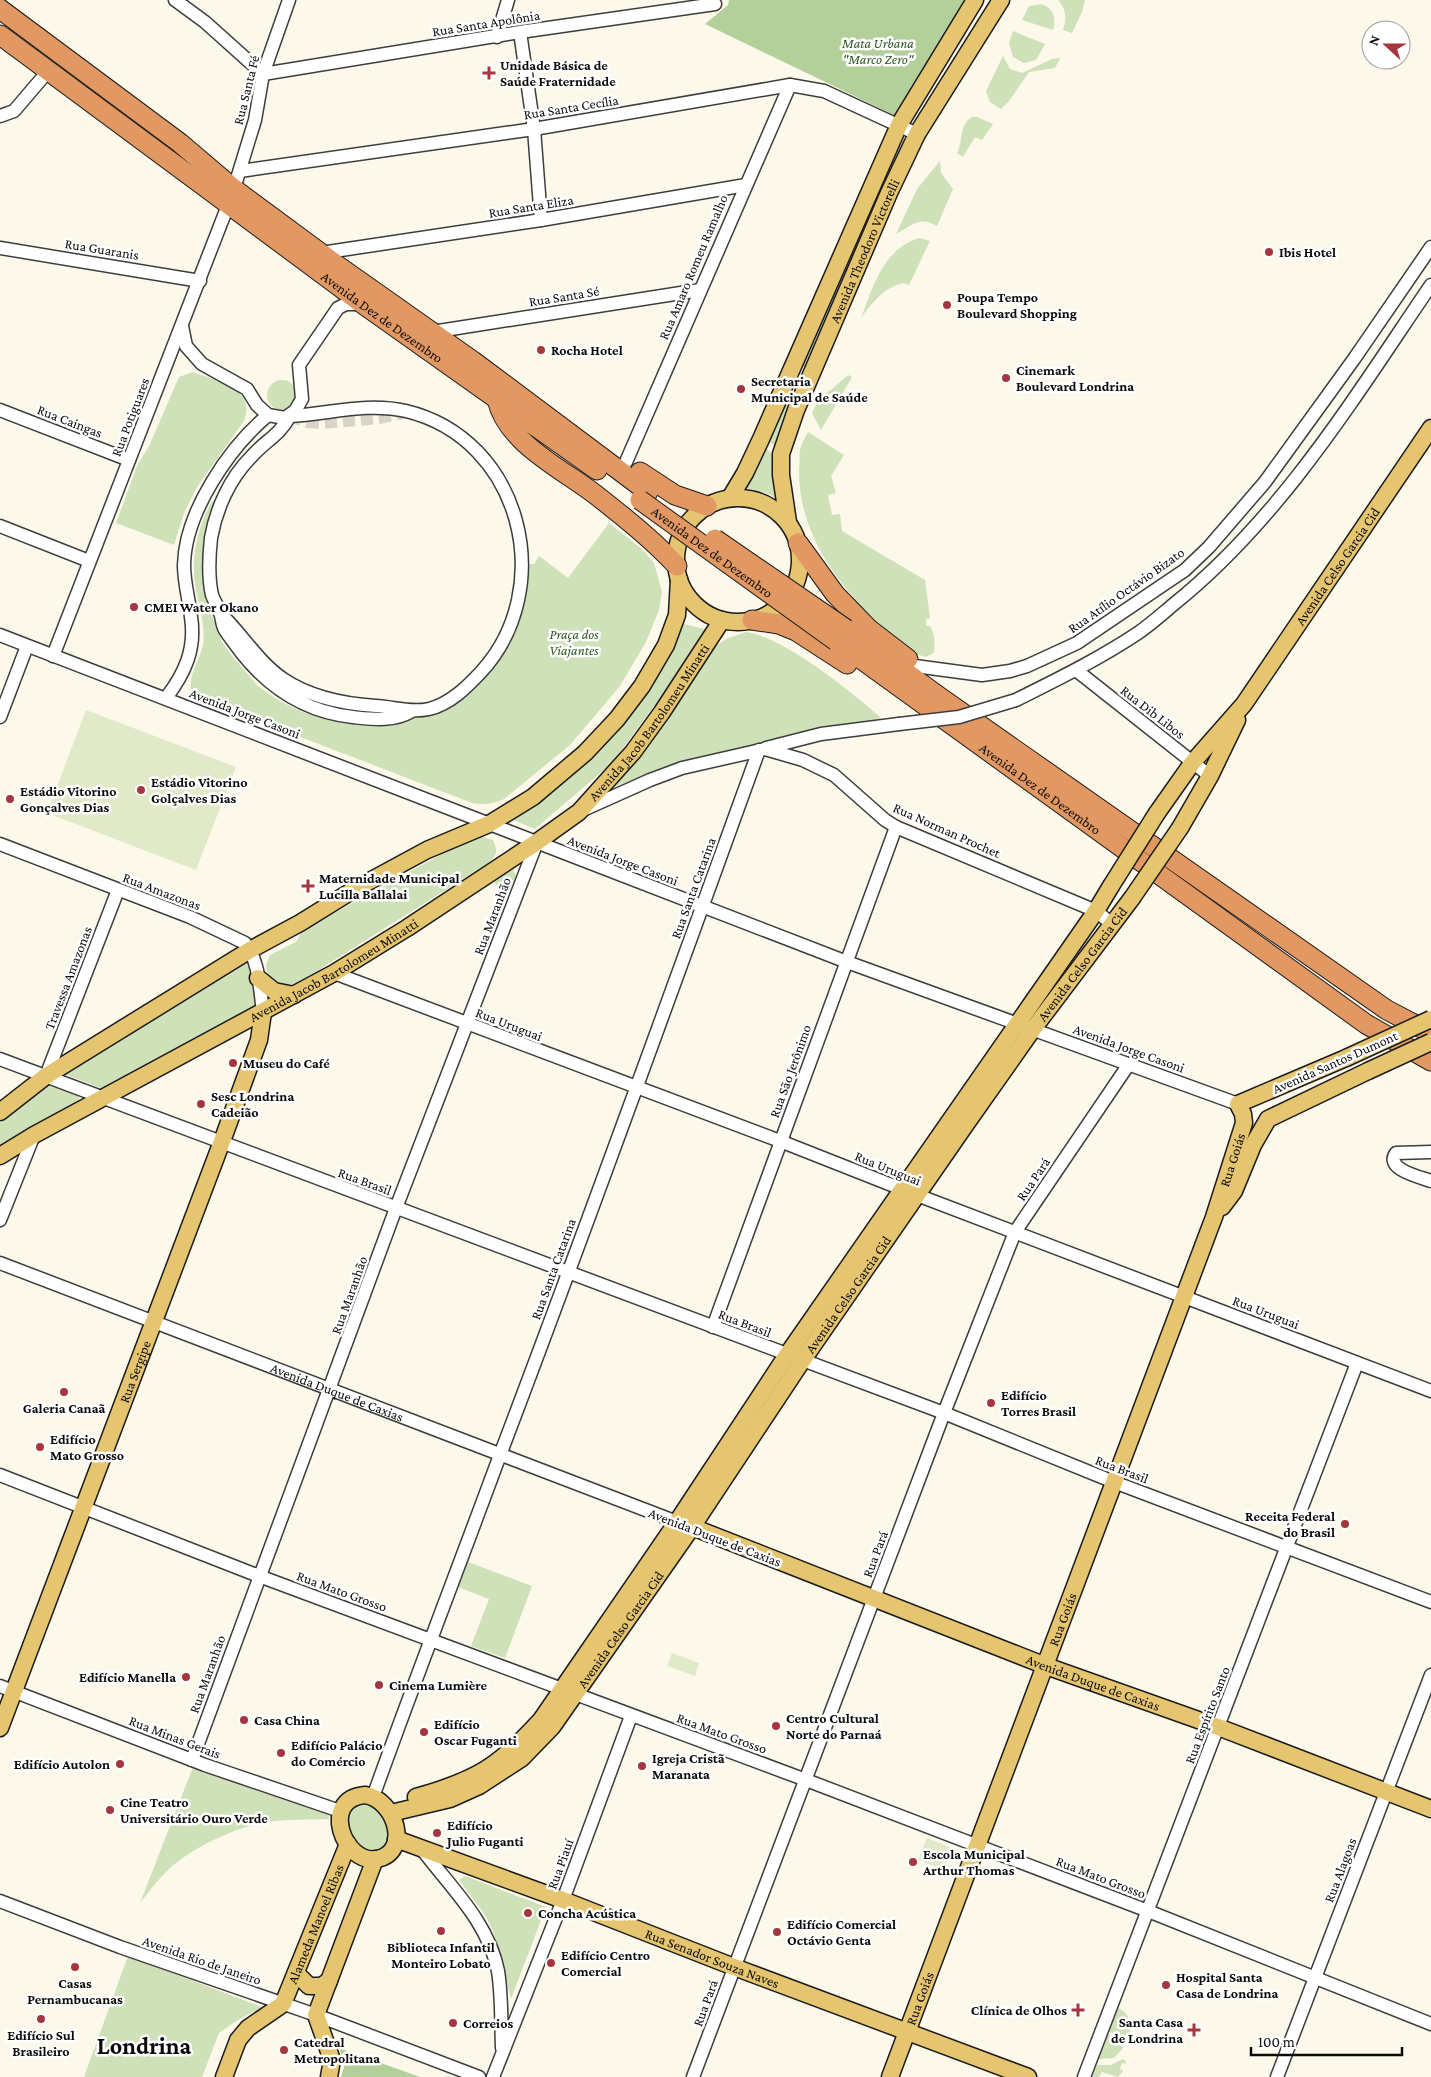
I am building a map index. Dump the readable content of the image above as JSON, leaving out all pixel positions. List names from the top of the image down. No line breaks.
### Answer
{"streets":{"highway":["Avenida Dez de Dezembro"],"main road":["Avenida Theodoro Victorelli","Avenida Celso Garcia Cid","Avenida Jacob Bartolomeu Minatti","Avenida Santos Dumont","Rua Goiás","Rua Sergipe","Avenida Duque de Caxias","Alameda Manoel Ribas","Rua Senador Souza Naves"],"street":["Rua Santa Apolônia","Rua Santa Fé","Rua Santa Cecília","Rua Santa Eliza","Rua Guaranis","Rua Amaro Romeu Ramalho","Rua Santa Sé","Rua Potiguares","Rua Caingas","Rua Atílio Octávio Bizato","Rua Dib Libos","Avenida Jorge Casoni","Rua Norman Prochet","Rua Santa Catarina","Rua Amazonas","Rua Maranhão","Travessa Amazonas","Rua Uruguai","Rua São Jerônimo","Rua Pará","Rua Brasil","Rua Mato Grosso","Rua Espírito Santo","Rua Minas Gerais","Rua Piauí","Rua Alagoas","Avenida Rio de Janeiro"]},"crossings":[["Rua Santa Apolônia","Rua Santa Fé"],["Rua Santa Fé","Rua Santa Cecília"],["Rua Santa Fé","Avenida Dez de Dezembro"],["Rua Santa Fé","Rua Potiguares"],["Rua Santa Cecília","Avenida Theodoro Victorelli"],["Rua Santa Cecília","Rua Amaro Romeu Ramalho"],["Rua Santa Cecília","Avenida Dez de Dezembro"],["Rua Santa Cecília","Rua Potiguares"],["Rua Santa Eliza","Rua Amaro Romeu Ramalho"],["Rua Santa Eliza","Avenida Dez de Dezembro"],["Rua Guaranis","Rua Potiguares"],["Avenida Theodoro Victorelli","Avenida Jacob Bartolomeu Minatti"],["Rua Amaro Romeu Ramalho","Rua Santa Sé"],["Rua Santa Sé","Avenida Dez de Dezembro"],["Avenida Dez de Dezembro","Rua Potiguares"],["Rua Potiguares","Rua Caingas"],["Rua Potiguares","Avenida Jorge Casoni"],["Avenida Celso Garcia Cid","Rua Dib Libos"],["Avenida Celso Garcia Cid","Avenida Jorge Casoni"],["Avenida Celso Garcia Cid","Rua Norman Prochet"],["Avenida Celso Garcia Cid","Rua Santa Catarina"],["Avenida Celso Garcia Cid","Rua Uruguai"],["Avenida Celso Garcia Cid","Rua Brasil"],["Avenida Celso Garcia Cid","Avenida Duque de Caxias"],["Avenida Celso Garcia Cid","Rua Mato Grosso"],["Avenida Celso Garcia Cid","Rua Minas Gerais"],["Avenida Celso Garcia Cid","Alameda Manoel Ribas"],["Avenida Celso Garcia Cid","Rua Senador Souza Naves"],["Avenida Jorge Casoni","Avenida Jacob Bartolomeu Minatti"],["Avenida Jorge Casoni","Rua Santa Catarina"],["Avenida Jorge Casoni","Rua Maranhão"],["Avenida Jorge Casoni","Avenida Santos Dumont"],["Avenida Jorge Casoni","Rua São Jerônimo"],["Avenida Jorge Casoni","Rua Goiás"],["Avenida Jorge Casoni","Rua Pará"],["Avenida Jacob Bartolomeu Minatti","Rua Amazonas"],["Avenida Jacob Bartolomeu Minatti","Rua Maranhão"],["Avenida Jacob Bartolomeu Minatti","Travessa Amazonas"],["Avenida Jacob Bartolomeu Minatti","Rua Uruguai"],["Avenida Jacob Bartolomeu Minatti","Rua Brasil"],["Avenida Jacob Bartolomeu Minatti","Rua Sergipe"],["Rua Norman Prochet","Rua Santa Catarina"],["Rua Norman Prochet","Rua São Jerônimo"],["Rua Santa Catarina","Rua Uruguai"],["Rua Santa Catarina","Rua Brasil"],["Rua Santa Catarina","Avenida Duque de Caxias"],["Rua Santa Catarina","Rua Mato Grosso"],["Rua Santa Catarina","Rua Minas Gerais"],["Rua Santa Catarina","Alameda Manoel Ribas"],["Rua Santa Catarina","Rua Senador Souza Naves"],["Rua Amazonas","Travessa Amazonas"],["Rua Maranhão","Rua Uruguai"],["Rua Maranhão","Rua Brasil"],["Rua Maranhão","Avenida Duque de Caxias"],["Rua Maranhão","Rua Mato Grosso"],["Rua Maranhão","Rua Minas Gerais"],["Travessa Amazonas","Rua Brasil"],["Rua Uruguai","Rua São Jerônimo"],["Rua Uruguai","Rua Goiás"],["Rua Uruguai","Rua Pará"],["Rua Uruguai","Rua Espírito Santo"],["Avenida Santos Dumont","Rua Goiás"],["Rua São Jerônimo","Rua Brasil"],["Rua Goiás","Rua Brasil"],["Rua Goiás","Avenida Duque de Caxias"],["Rua Goiás","Rua Mato Grosso"],["Rua Goiás","Rua Senador Souza Naves"],["Rua Pará","Rua Brasil"],["Rua Pará","Avenida Duque de Caxias"],["Rua Pará","Rua Mato Grosso"],["Rua Pará","Rua Senador Souza Naves"],["Rua Brasil","Rua Sergipe"],["Rua Brasil","Rua Espírito Santo"],["Rua Sergipe","Avenida Duque de Caxias"],["Rua Sergipe","Rua Mato Grosso"],["Rua Sergipe","Rua Minas Gerais"],["Avenida Duque de Caxias","Rua Espírito Santo"],["Avenida Duque de Caxias","Rua Alagoas"],["Rua Mato Grosso","Rua Espírito Santo"],["Rua Mato Grosso","Rua Piauí"],["Rua Mato Grosso","Rua Alagoas"],["Rua Minas Gerais","Alameda Manoel Ribas"],["Rua Minas Gerais","Rua Senador Souza Naves"],["Rua Piauí","Rua Senador Souza Naves"],["Alameda Manoel Ribas","Rua Senador Souza Naves"],["Alameda Manoel Ribas","Avenida Rio de Janeiro"]],"districts":["Londrina"],"parks":["Mata Urbana \"Marco Zero\"","Praça dos Viajantes"],"places":{"health":["Unidade Básica de Saúde Fraternidade","Maternidade Municipal Lucilla Ballalai","Clínica de Olhos","Santa Casa de Londrina"],"other":["Ibis Hotel","Poupa Tempo Boulevard Shopping","Rocha Hotel","Cinemark Boulevard Londrina","Secretaria Municipal de Saúde","CMEI Water Okano","Estádio Vitorino Golçalves Dias","Estádio Vitorino Gonçalves Dias","Museu do Café","Sesc Londrina Cadeião","Galeria Canaã","Edifício Torres Brasil","Edifício Mato Grosso","Receita Federal do Brasil","Edifício Manella","Cinema Lumière","Casa China","Centro Cultural Norte do Parnaá","Edifício Oscar Fuganti","Edifício Palácio do Comércio","Edifício Autolon","Igreja Cristã Maranata","Cine Teatro Universitário Ouro Verde","Edifício Julio Fuganti","Escola Municipal Arthur Thomas","Concha Acústica","Biblioteca Infantil Monteiro Lobato","Edifício Comercial Octávio Genta","Edifício Centro Comercial","Casas Pernambucanas","Hospital Santa Casa de Londrina","Edifício Sul Brasileiro","Correios","Catedral Metropolitana"]},"scale_bar":"100 m","north":"left"}
